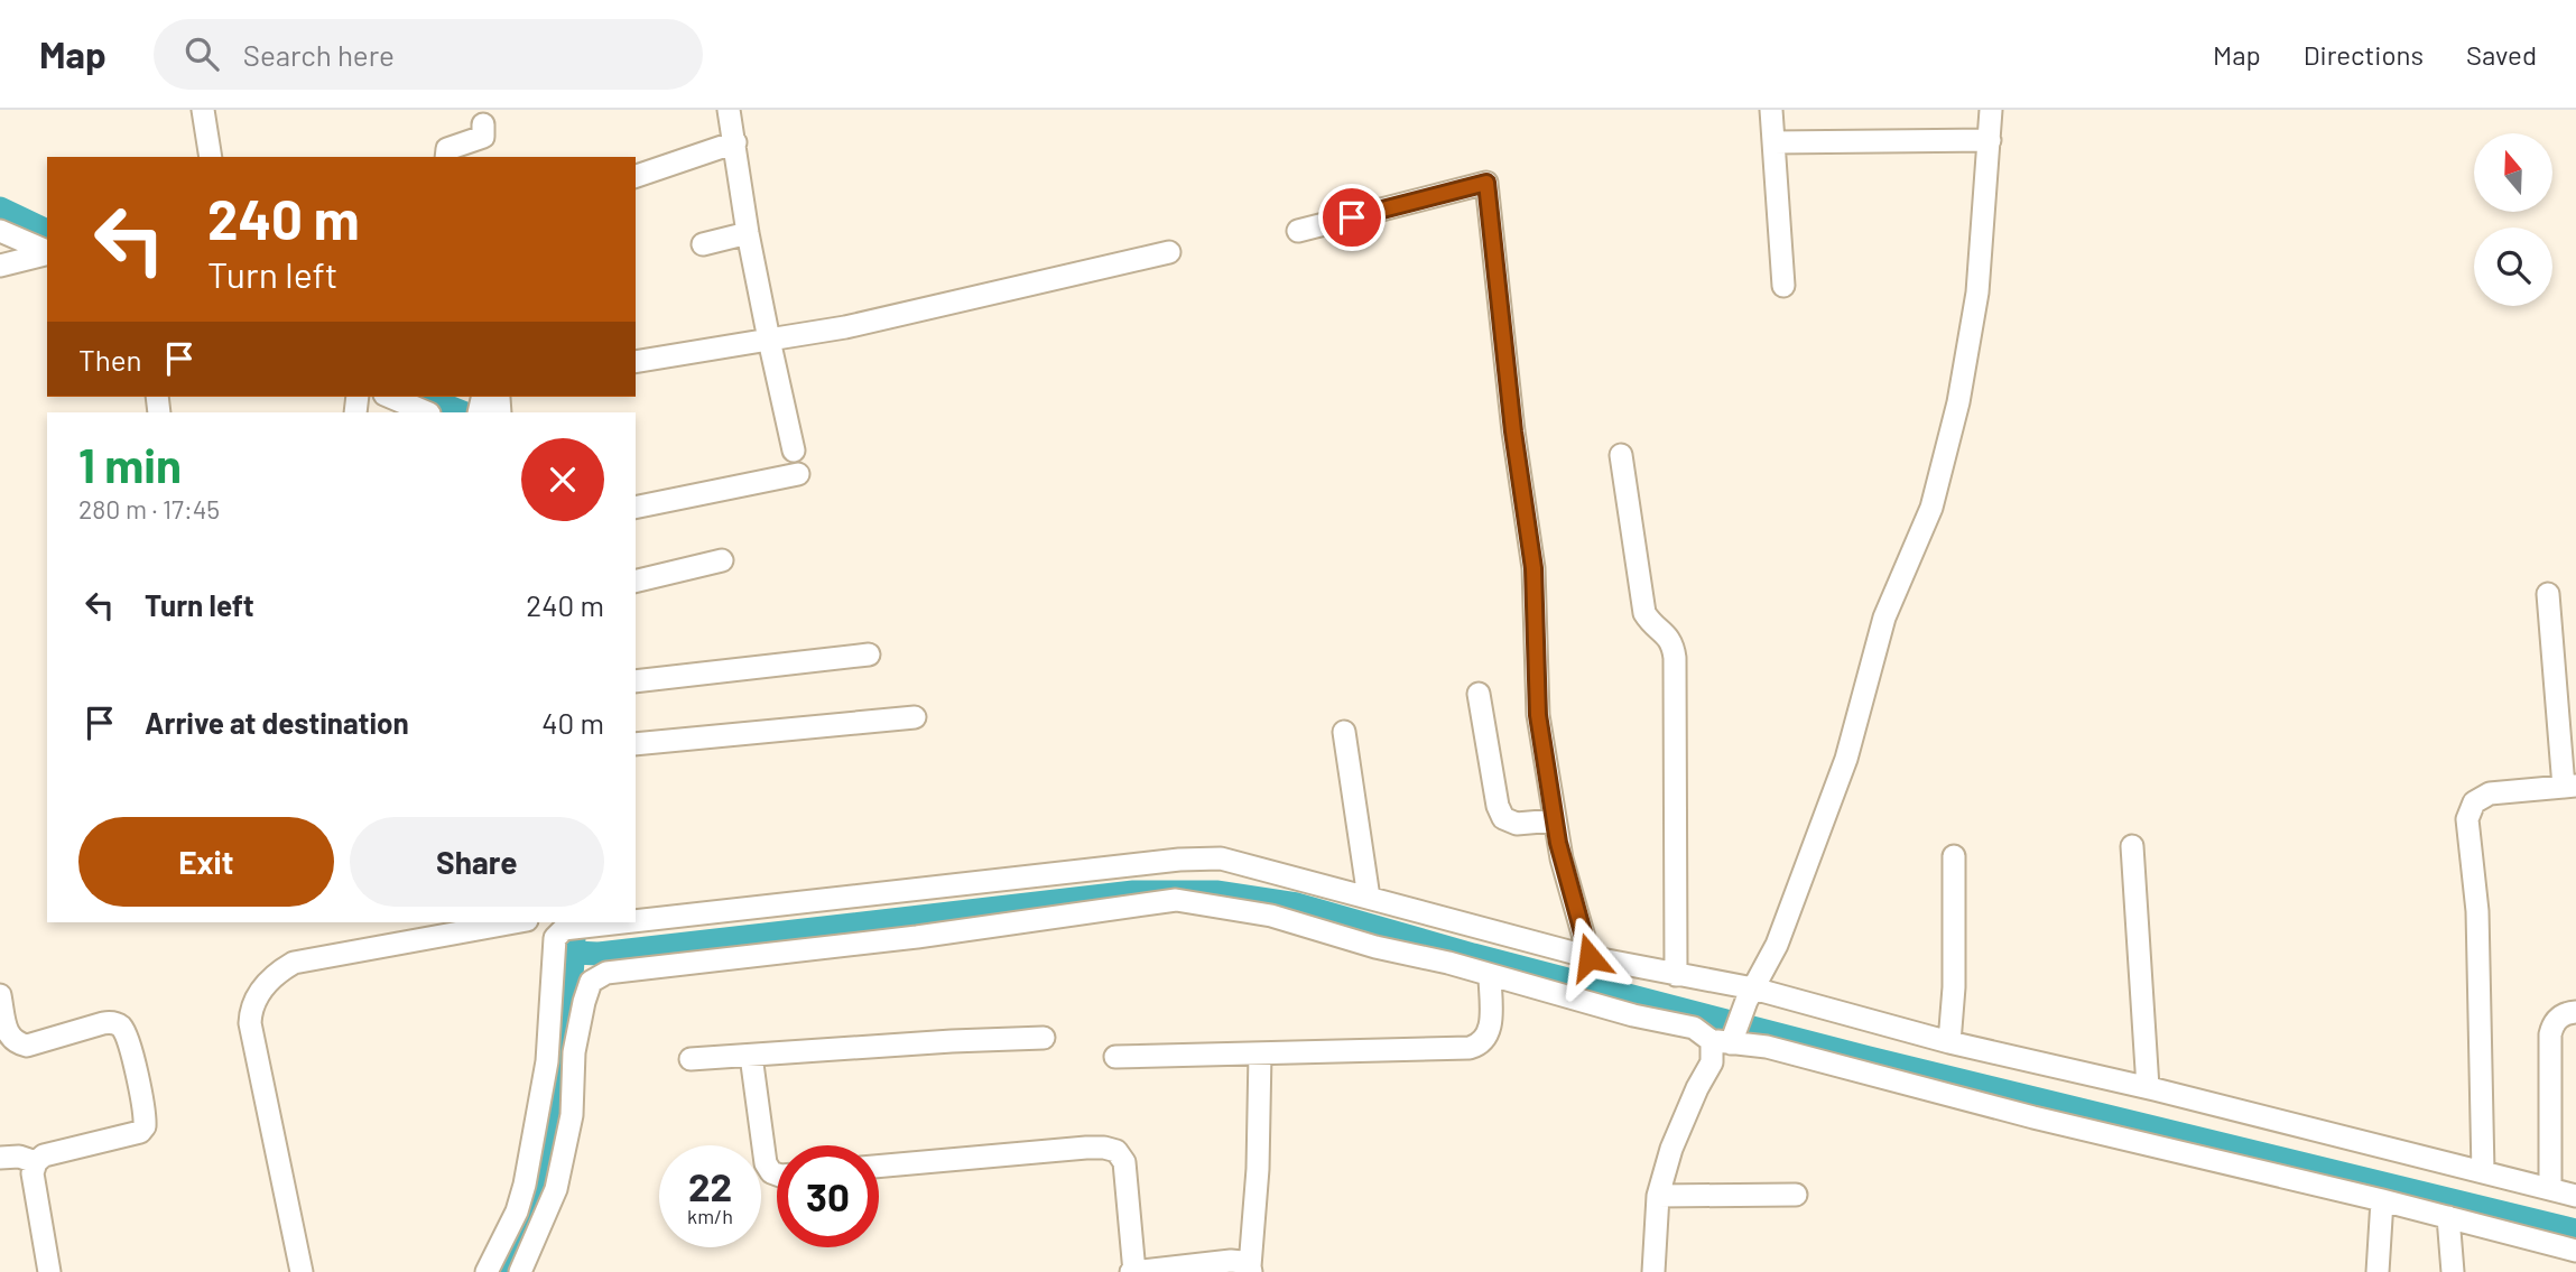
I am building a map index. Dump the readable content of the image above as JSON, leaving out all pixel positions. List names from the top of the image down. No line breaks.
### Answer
{"north":"top","page":{"header":"Map","search":"Search here","nav":["Map","Directions","Saved"],"turn":["240 m","Turn left"],"then":"Then","heading":["1 min","280 m · 17:45"],"list":[{"name":"Turn left","value":"240 m"},{"name":"Arrive at destination","value":"40 m"}],"buttons":["Exit","Share"],"speed":"22 km/h","limit":"30"}}
